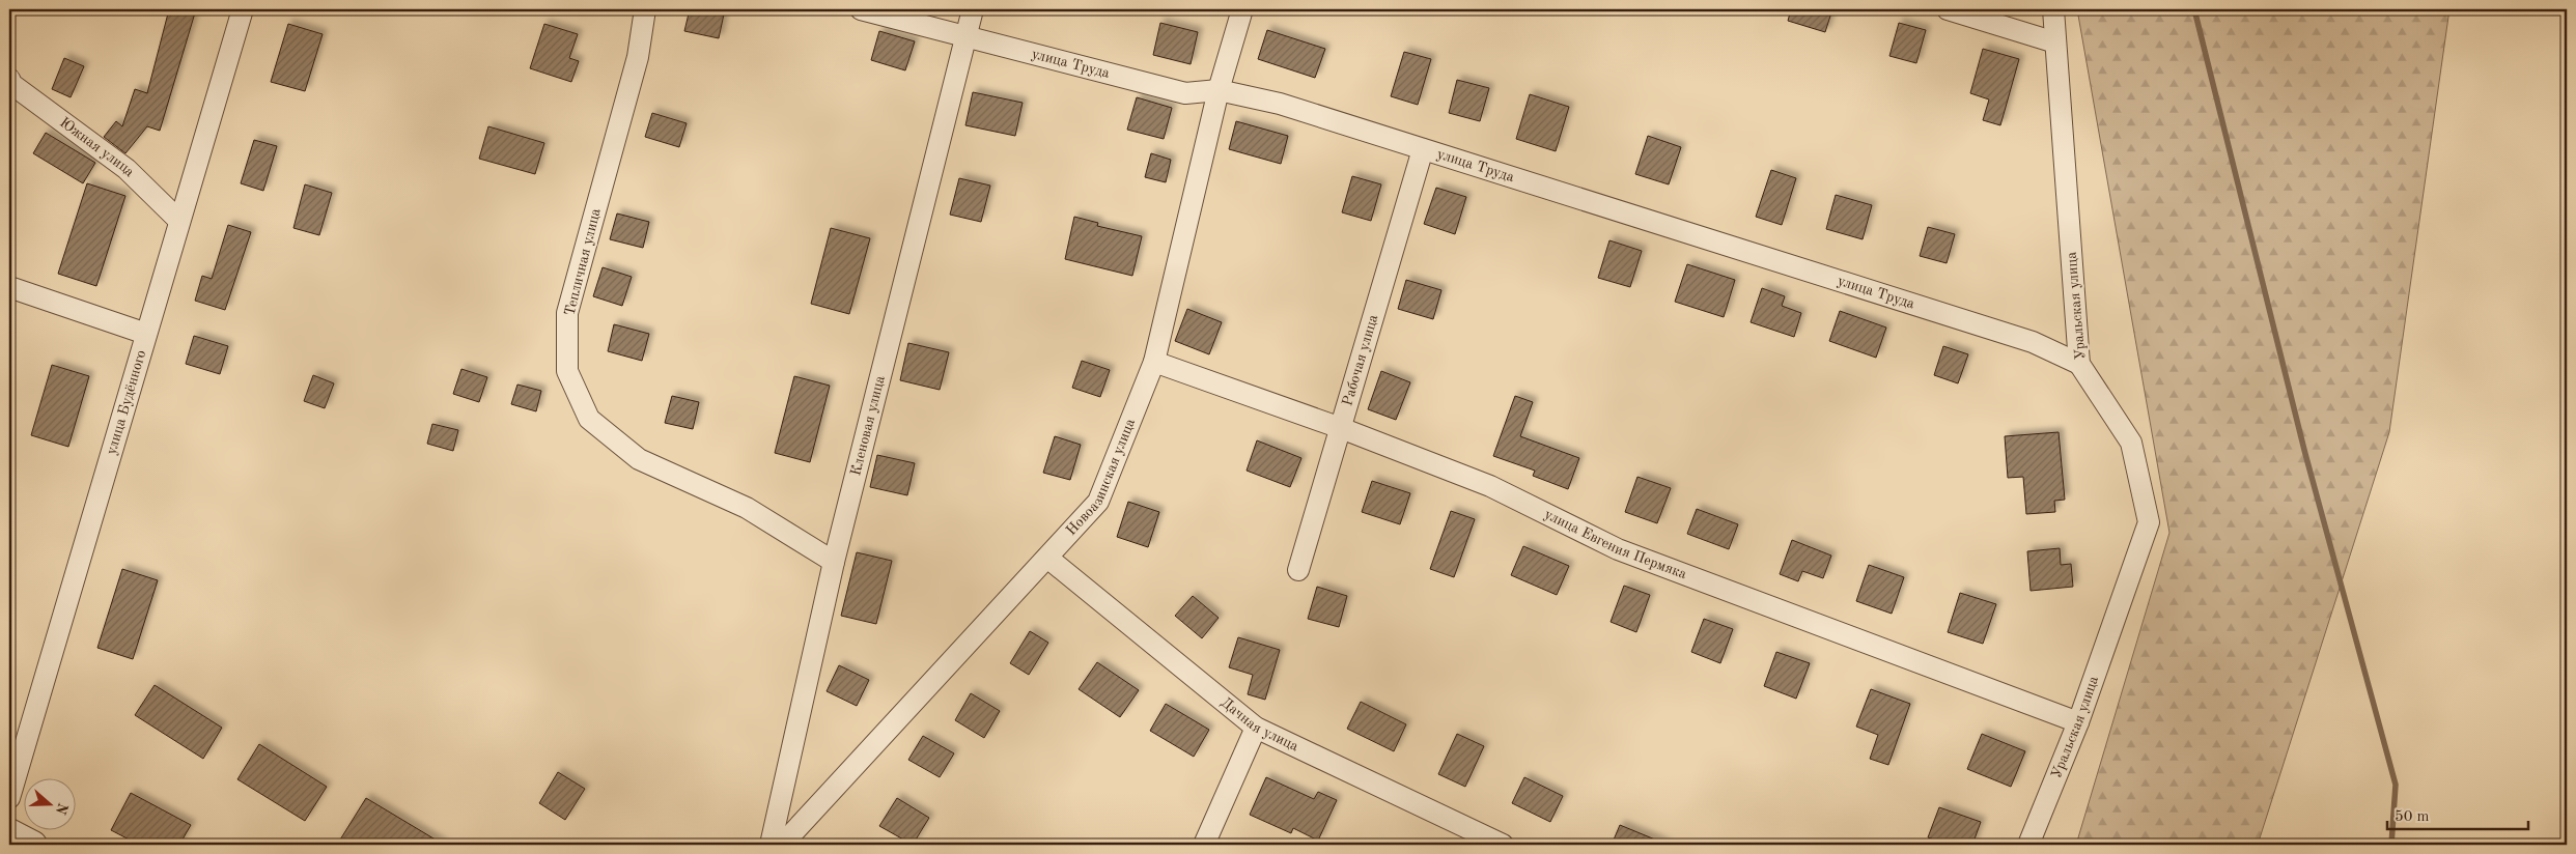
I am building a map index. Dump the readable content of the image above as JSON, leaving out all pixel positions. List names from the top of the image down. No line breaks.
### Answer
{"streets":{"street":["улица Труда","Южная улица","Тепличная улица","Уральская улица","Рабочая улица","улица Будённого","Кленовая улица","Новоазинская улица","улица Евгения Пермяка","Дачная улица"]},"crossings":[["улица Труда","Уральская улица"],["улица Труда","Рабочая улица"],["улица Труда","Кленовая улица"],["улица Труда","Новоазинская улица"],["Южная улица","улица Будённого"],["Тепличная улица","Кленовая улица"],["Уральская улица","улица Евгения Пермяка"],["Рабочая улица","улица Евгения Пермяка"],["Новоазинская улица","улица Евгения Пермяка"],["Новоазинская улица","Дачная улица"]],"scale_bar":"50 m","north":"right"}
